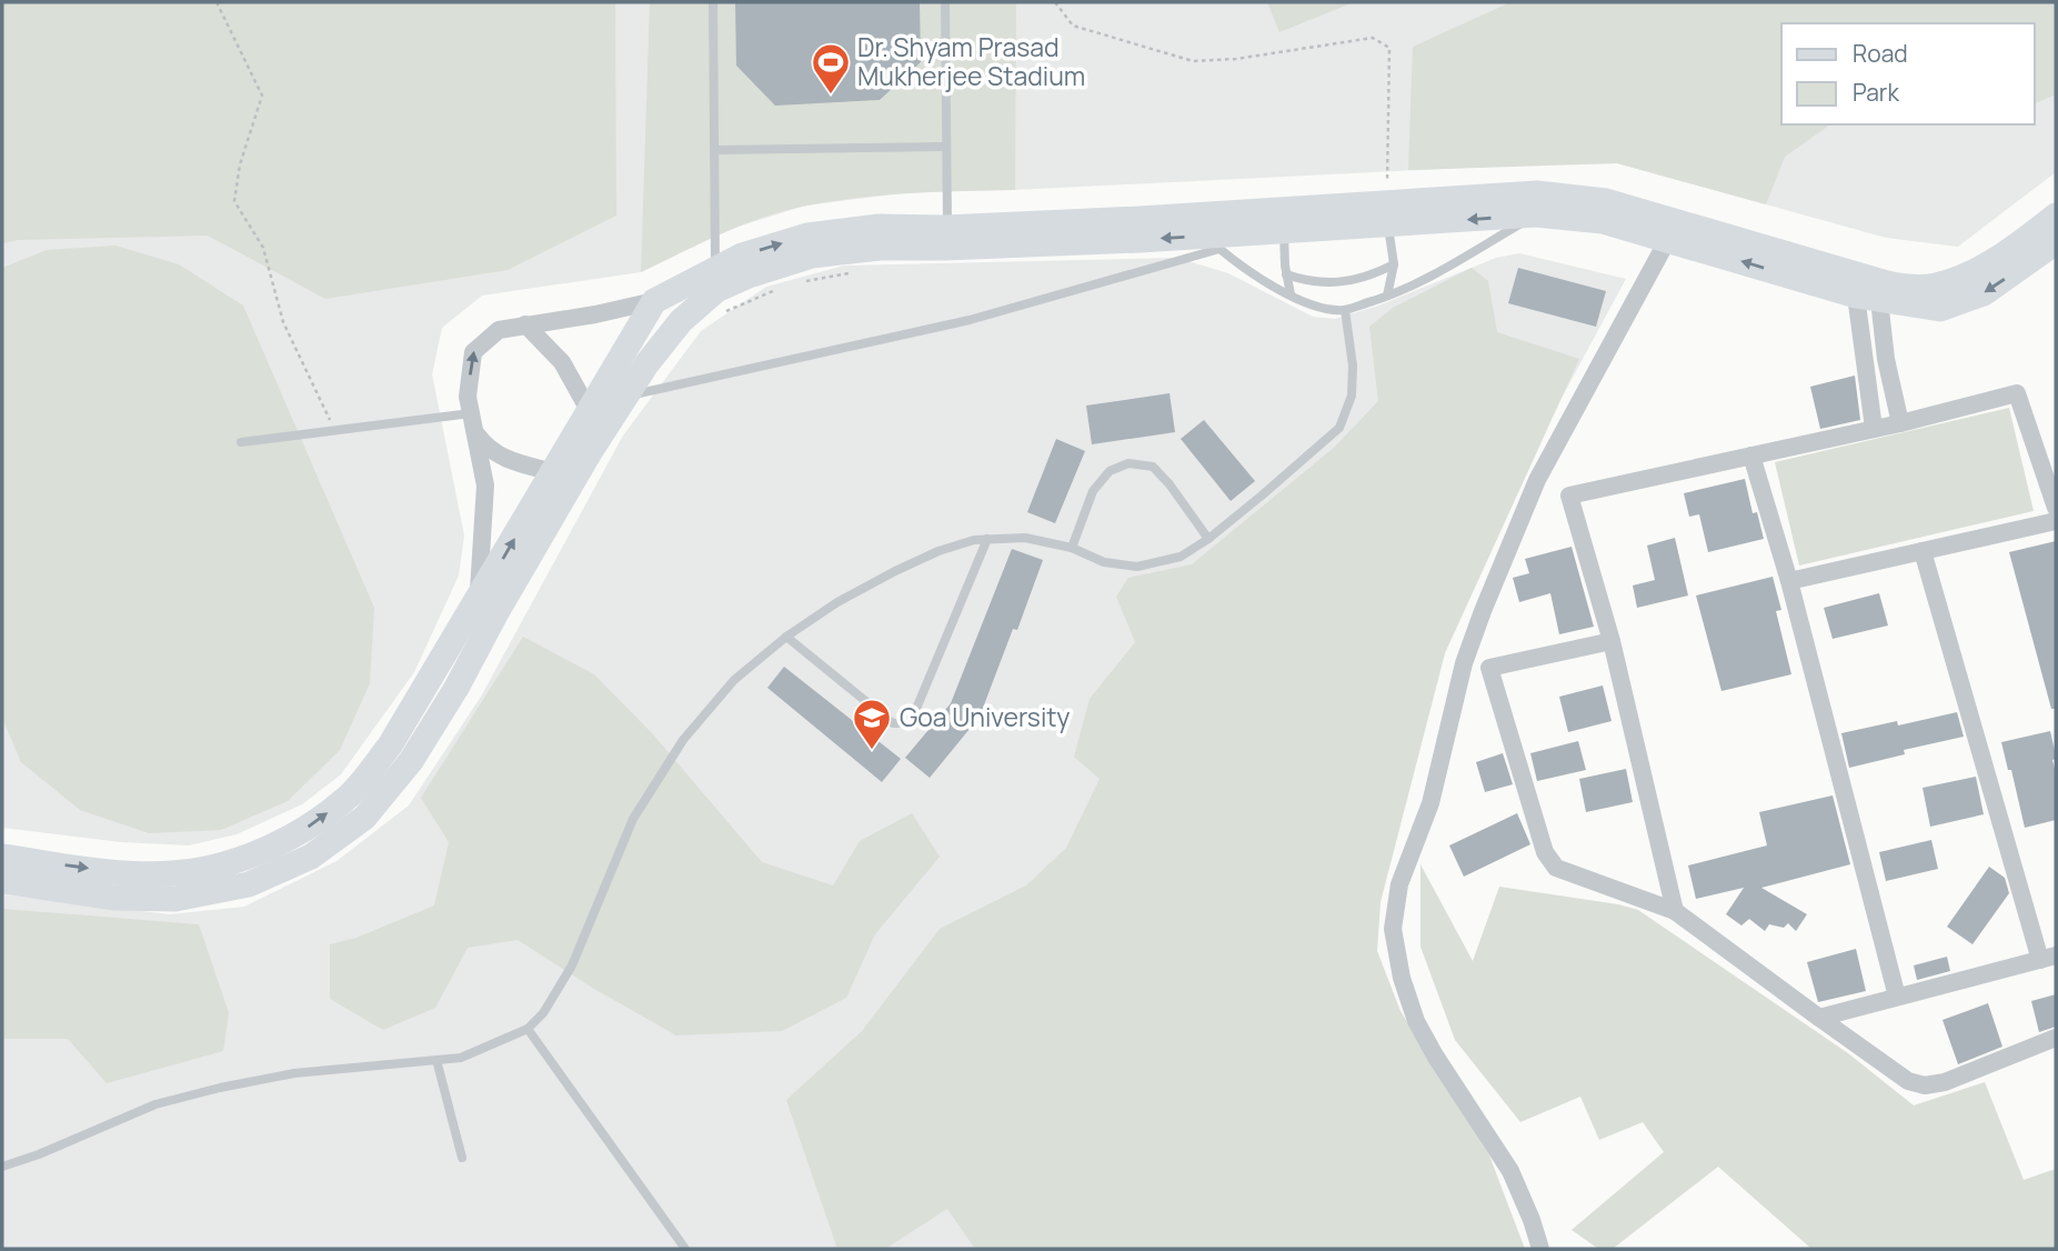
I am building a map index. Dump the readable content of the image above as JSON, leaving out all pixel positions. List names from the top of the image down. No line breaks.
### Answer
{"places":{"sports":["Dr. Shyam Prasad Mukherjee Stadium"],"school or university":["Goa University"]},"legend":["Road","Park"]}
